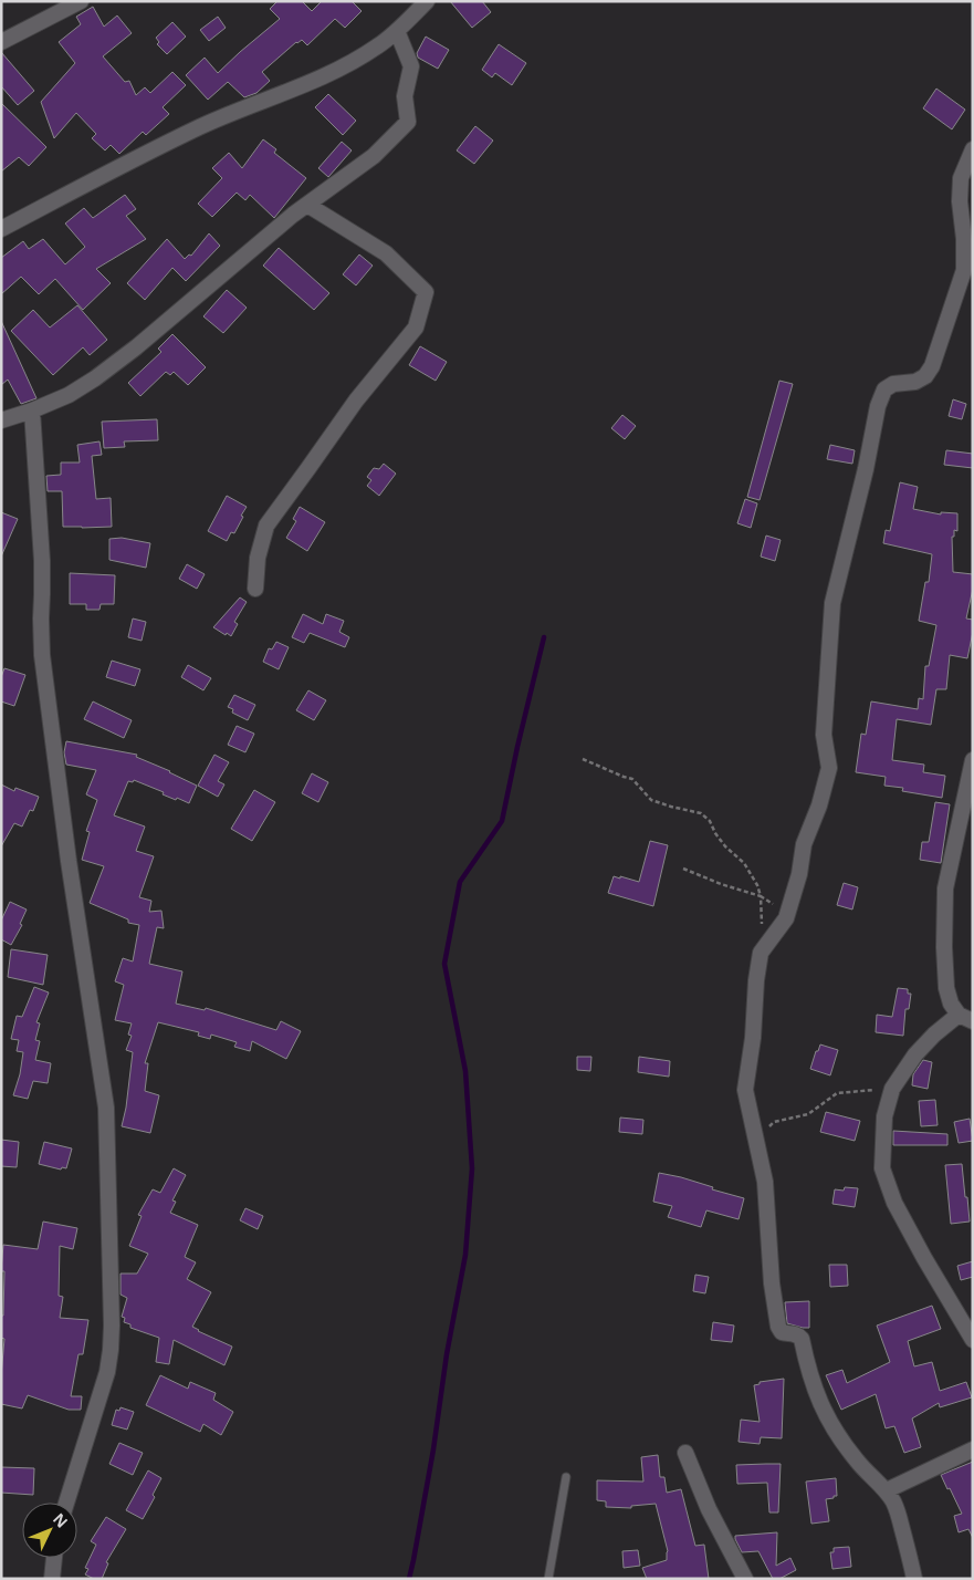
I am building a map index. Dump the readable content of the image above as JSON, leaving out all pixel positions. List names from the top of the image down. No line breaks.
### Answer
{"north":"top right"}
